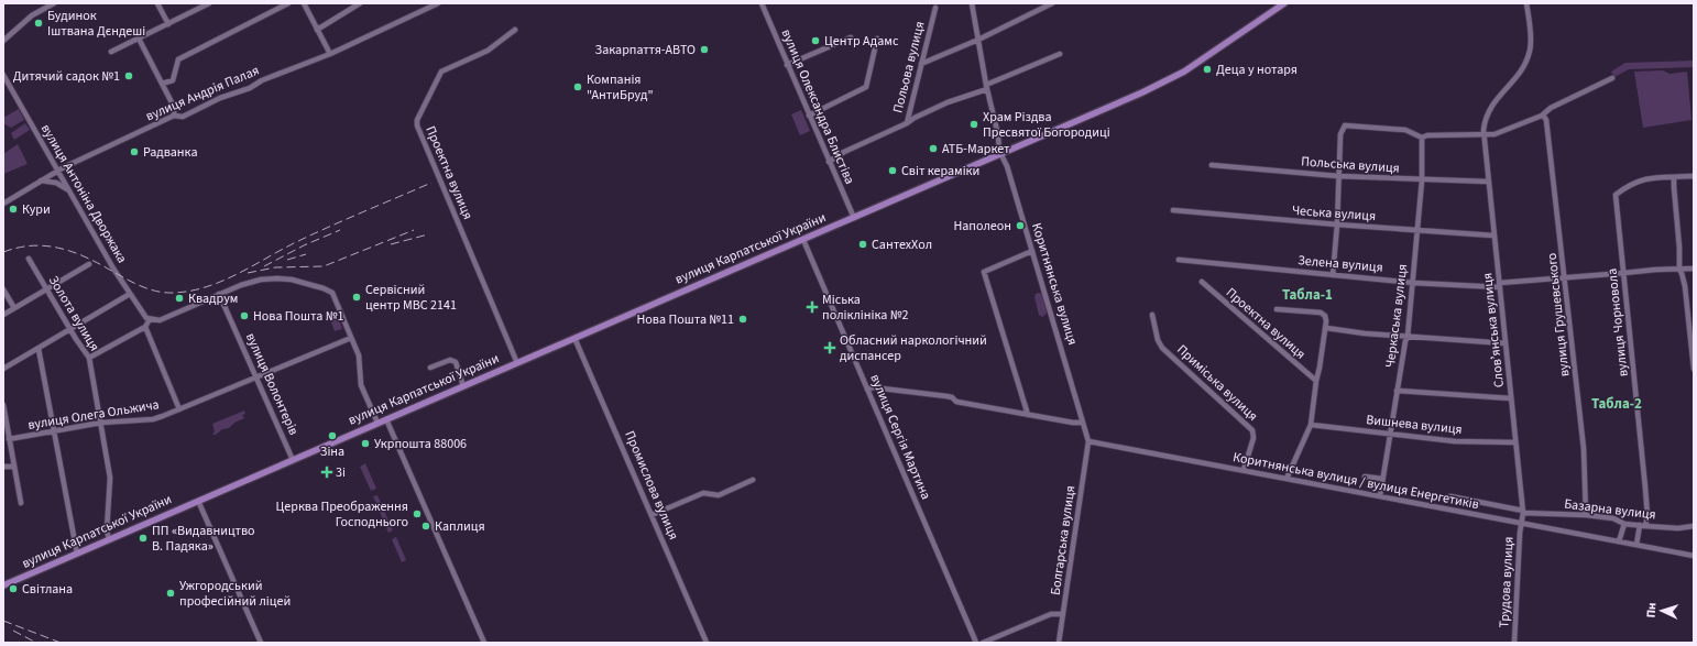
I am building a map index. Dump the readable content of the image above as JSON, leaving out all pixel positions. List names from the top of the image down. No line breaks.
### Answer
{"streets":{"main road":["вулиця Карпатської України"],"street":["Польова вулиця","вулиця Андрія Палая","вулиця Олександра Блистіва","Польська вулиця","Проектна вулиця","вулиця Антоніна Дворжака","Чеська вулиця","Зелена вулиця","Коритнянська вулиця","Золота вулиця","вулиця Грушевського","Черкаська вулиця","вулиця Чорновола","Словʼянська вулиця","Приміська вулиця","вулиця Волонтерів","вулиця Олега Ольжича","Вишнева вулиця","вулиця Сергія Мартина","Коритнянська вулиця / вулиця Енергетиків","Промислова вулиця","Базарна вулиця","Болгарська вулиця","Трудова вулиця"]},"crossings":[["Польова вулиця","вулиця Олександра Блистіва"],["вулиця Андрія Палая","вулиця Антоніна Дворжака"],["вулиця Олександра Блистіва","вулиця Карпатської України"],["Польська вулиця","Черкаська вулиця"],["Польська вулиця","Словʼянська вулиця"],["Проектна вулиця","вулиця Карпатської України"],["Чеська вулиця","Черкаська вулиця"],["Чеська вулиця","Словʼянська вулиця"],["вулиця Карпатської України","Коритнянська вулиця"],["вулиця Карпатської України","Золота вулиця"],["вулиця Карпатської України","вулиця Волонтерів"],["вулиця Карпатської України","вулиця Сергія Мартина"],["вулиця Карпатської України","Промислова вулиця"],["Зелена вулиця","вулиця Грушевського"],["Зелена вулиця","Черкаська вулиця"],["Зелена вулиця","вулиця Чорновола"],["Зелена вулиця","Словʼянська вулиця"],["Коритнянська вулиця","Коритнянська вулиця / вулиця Енергетиків"],["Коритнянська вулиця","Болгарська вулиця"],["Золота вулиця","вулиця Олега Ольжича"],["вулиця Грушевського","Базарна вулиця"],["Черкаська вулиця","Вишнева вулиця"],["Черкаська вулиця","Коритнянська вулиця / вулиця Енергетиків"],["вулиця Чорновола","Коритнянська вулиця / вулиця Енергетиків"],["вулиця Чорновола","Базарна вулиця"],["Словʼянська вулиця","Вишнева вулиця"],["Словʼянська вулиця","Коритнянська вулиця / вулиця Енергетиків"],["Словʼянська вулиця","Базарна вулиця"],["Словʼянська вулиця","Трудова вулиця"],["Приміська вулиця","Коритнянська вулиця / вулиця Енергетиків"],["вулиця Волонтерів","вулиця Олега Ольжича"],["Коритнянська вулиця / вулиця Енергетиків","Болгарська вулиця"],["Коритнянська вулиця / вулиця Енергетиків","Трудова вулиця"]],"districts":["Табла-1","Табла-2"],"places":{"other":["Будинок Іштвана Дєндеші","Центр Адамс","Закарпаття-АВТО","Деца у нотаря","Дитячий садок №1","Компанія \"АнтиБруд\"","Храм Різдва Пресвятої Богородиці","АТБ-Маркет","Радванка","Світ кераміки","Кури","Наполеон","СантехХол","Сервісний центр МВС 2141","Квадрум","Нова Пошта №1","Нова Пошта №11","Зіна","Укрпошта 88006","Церква Преображення Господнього","Каплиця","ПП «Видавництво В. Падяка»","Світлана","Ужгородський професійний ліцей"],"health":["Міська поліклініка №2","Обласний наркологічний диспансер","3і"]},"north":"left"}
